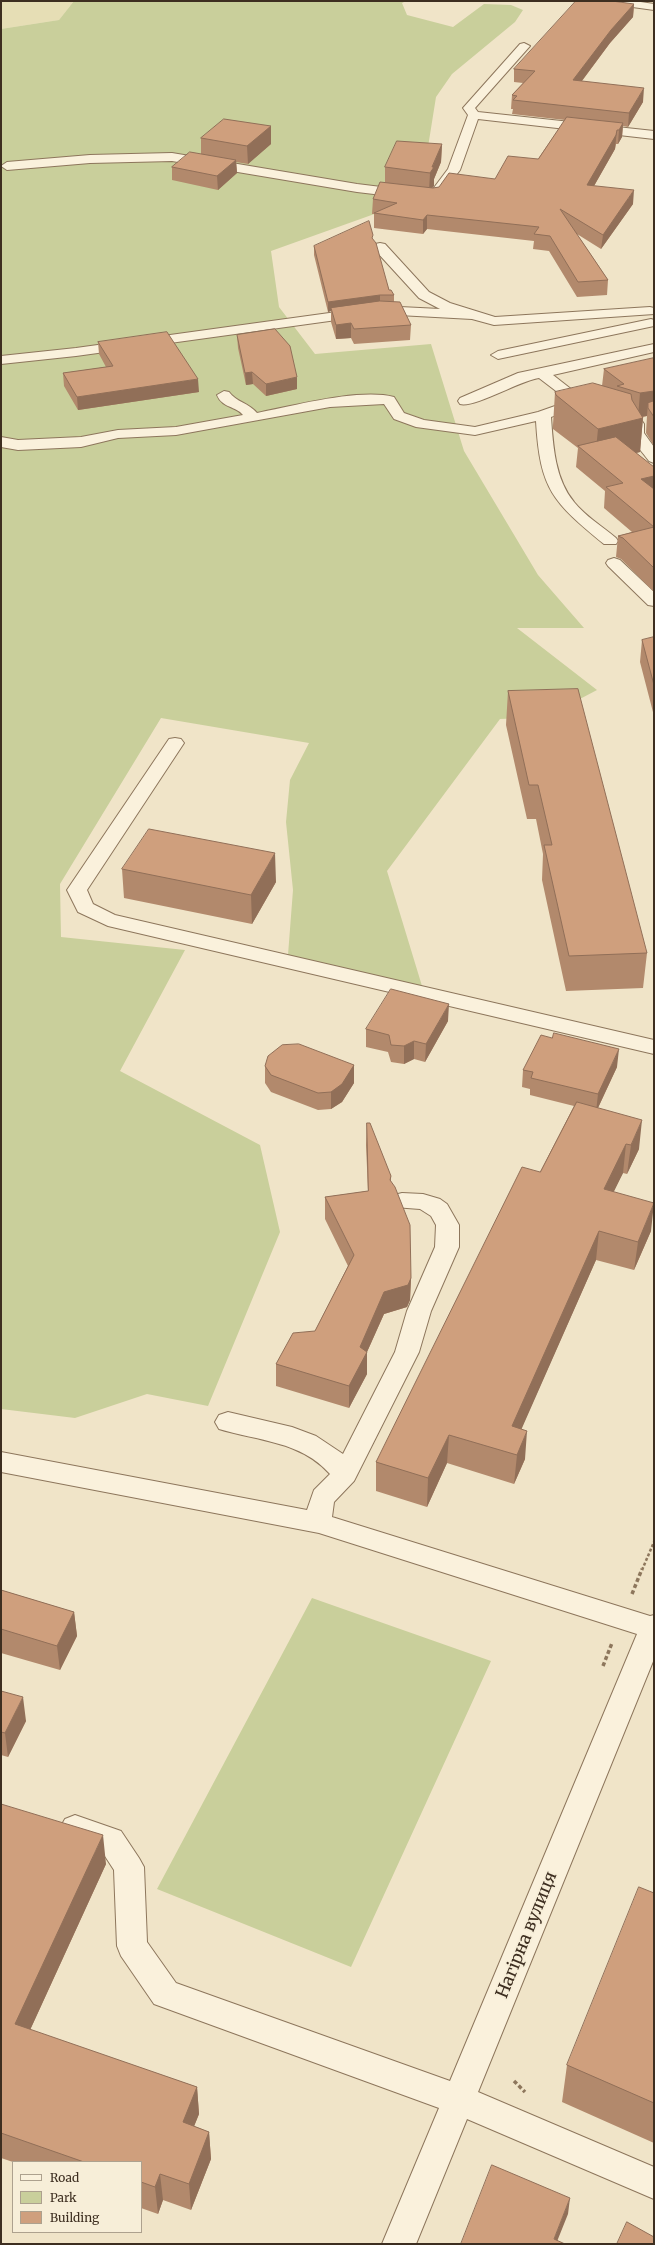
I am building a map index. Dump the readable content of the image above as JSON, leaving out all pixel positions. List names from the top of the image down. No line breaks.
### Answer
{"streets":{"street":["Нагірна вулиця"]},"legend":["Road","Park","Building"]}
